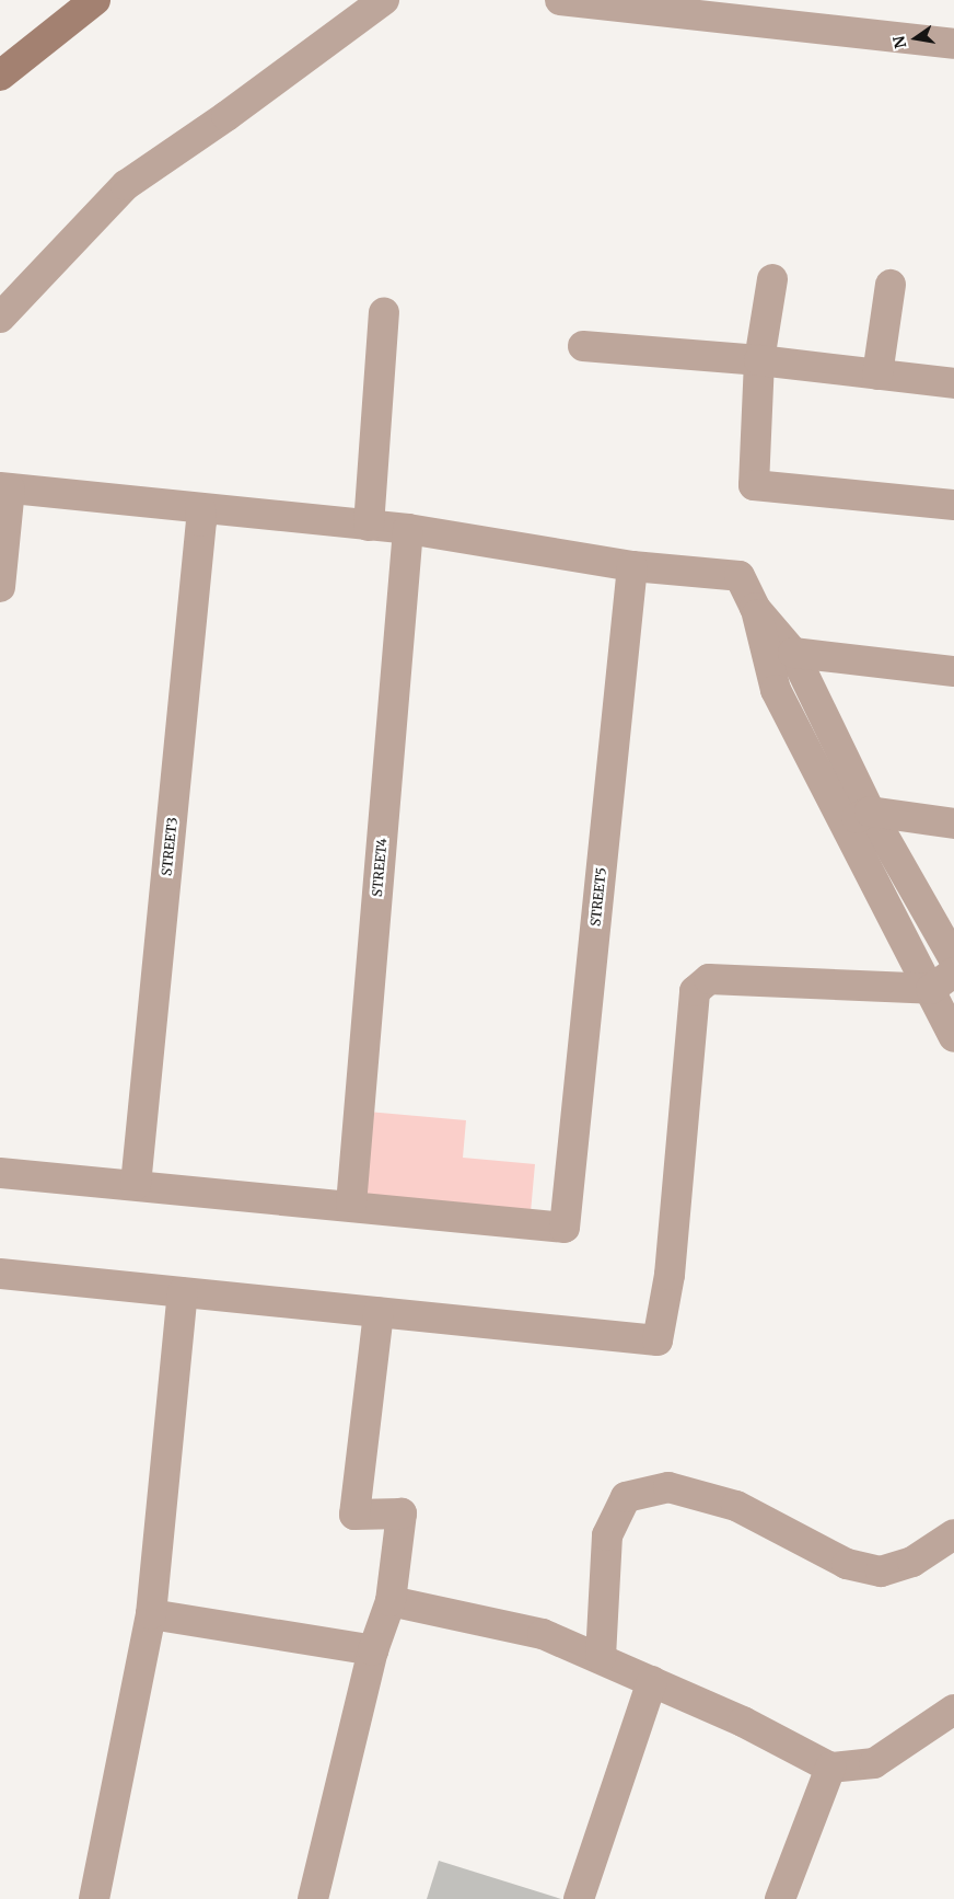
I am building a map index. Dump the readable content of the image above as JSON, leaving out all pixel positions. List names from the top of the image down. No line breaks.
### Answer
{"streets":{"street":["STREET3","STREET4","STREET5"]},"crossings":[["STREET4","STREET5"]],"north":"left"}
